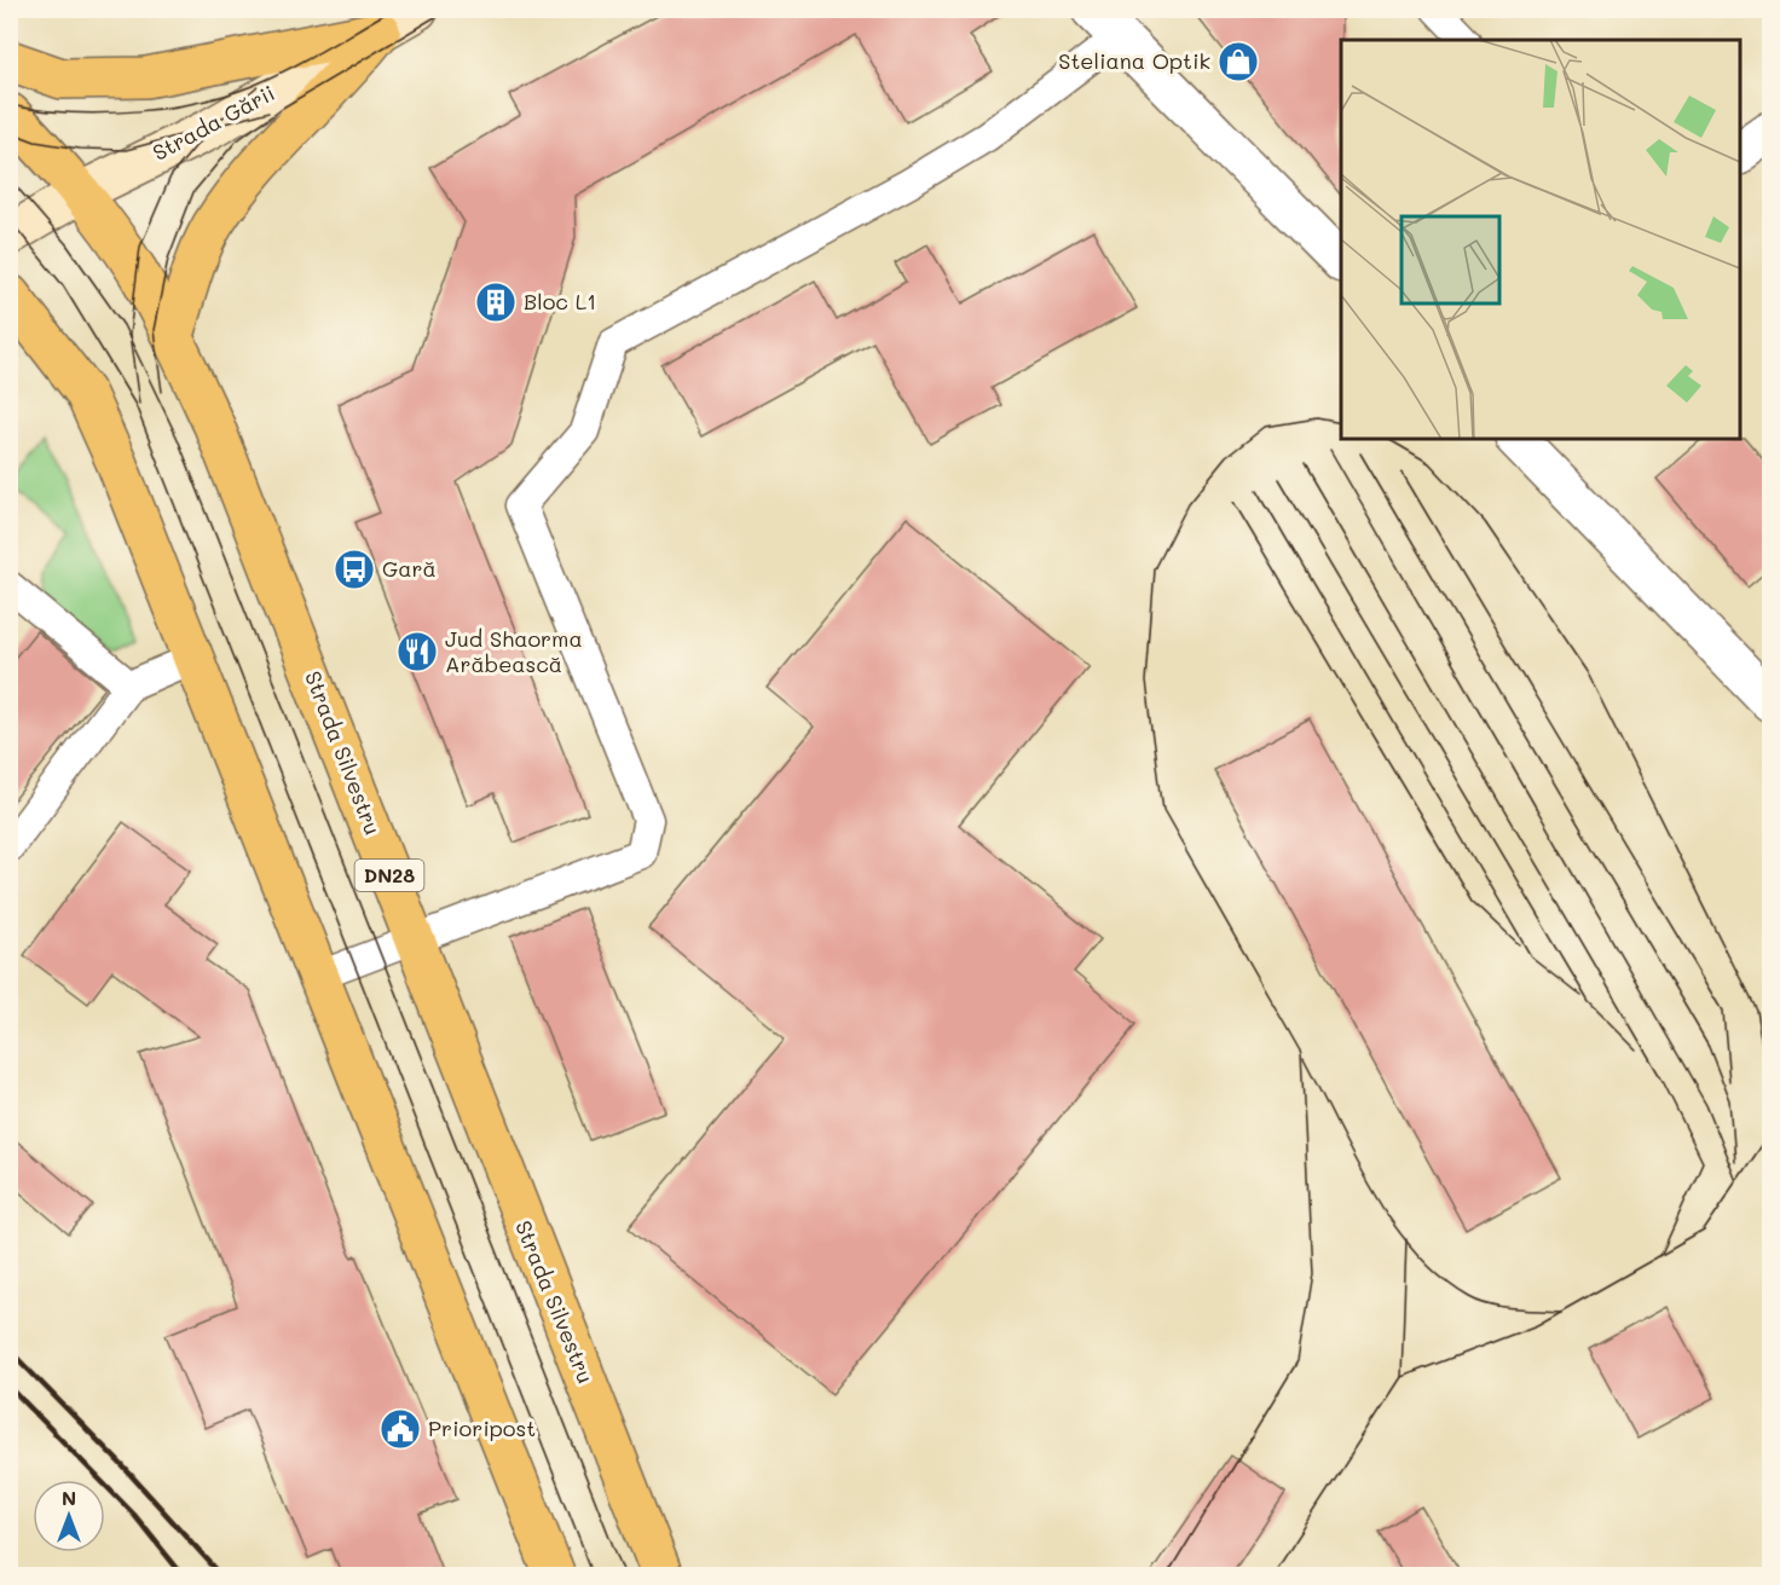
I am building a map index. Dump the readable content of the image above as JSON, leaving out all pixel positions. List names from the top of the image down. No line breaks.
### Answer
{"streets":{"main road":["Strada Gării","Strada Silvestru","DN28"]},"crossings":[["Strada Gării","Strada Silvestru"],["Strada Gării","DN28"],["Strada Silvestru","DN28"]],"places":{"shop":["Steliana Optik"],"building":["Bloc L1"],"bus stop":["Gară"],"restaurant":["Jud Shaorma Arăbească"],"public building":["Prioripost"]},"north":"top"}
